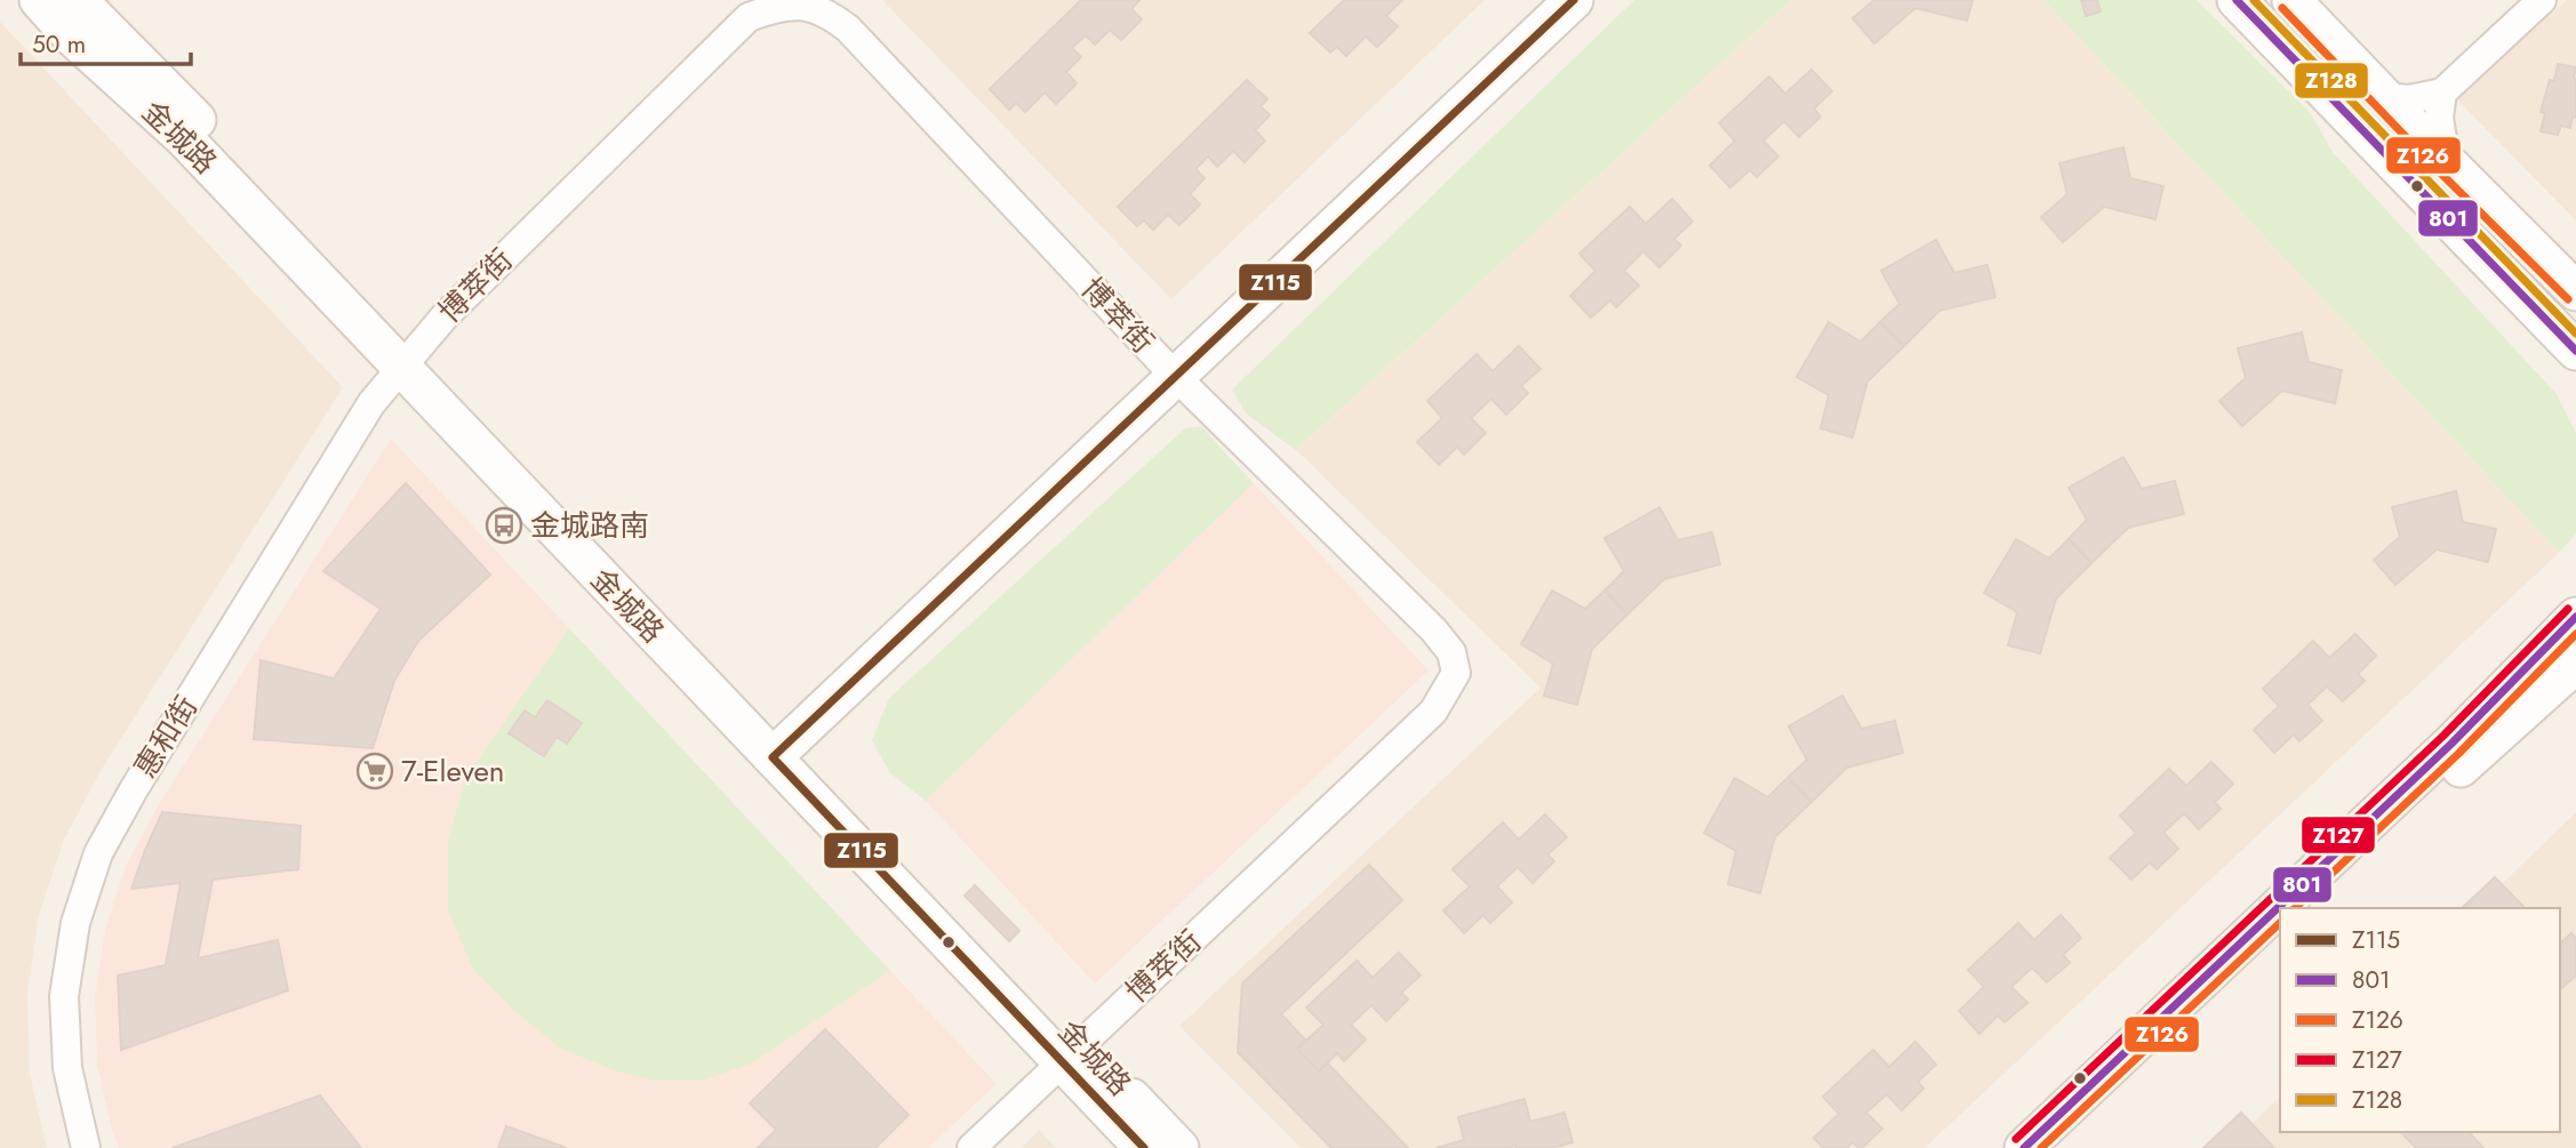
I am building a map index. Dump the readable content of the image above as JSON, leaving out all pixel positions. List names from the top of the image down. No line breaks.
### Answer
{"streets":{"street":["金城路","博萃街","惠和街"]},"crossings":[["金城路","博萃街"],["金城路","惠和街"],["博萃街","惠和街"]],"places":{"bus stop":["金城路南"],"supermarket":["7-Eleven"]},"lines":["transit line Z115","transit line 801","transit line Z128","transit line Z126","transit line Z127"],"legend":["Z115","801","Z126","Z127","Z128"],"scale_bar":"50 m"}
